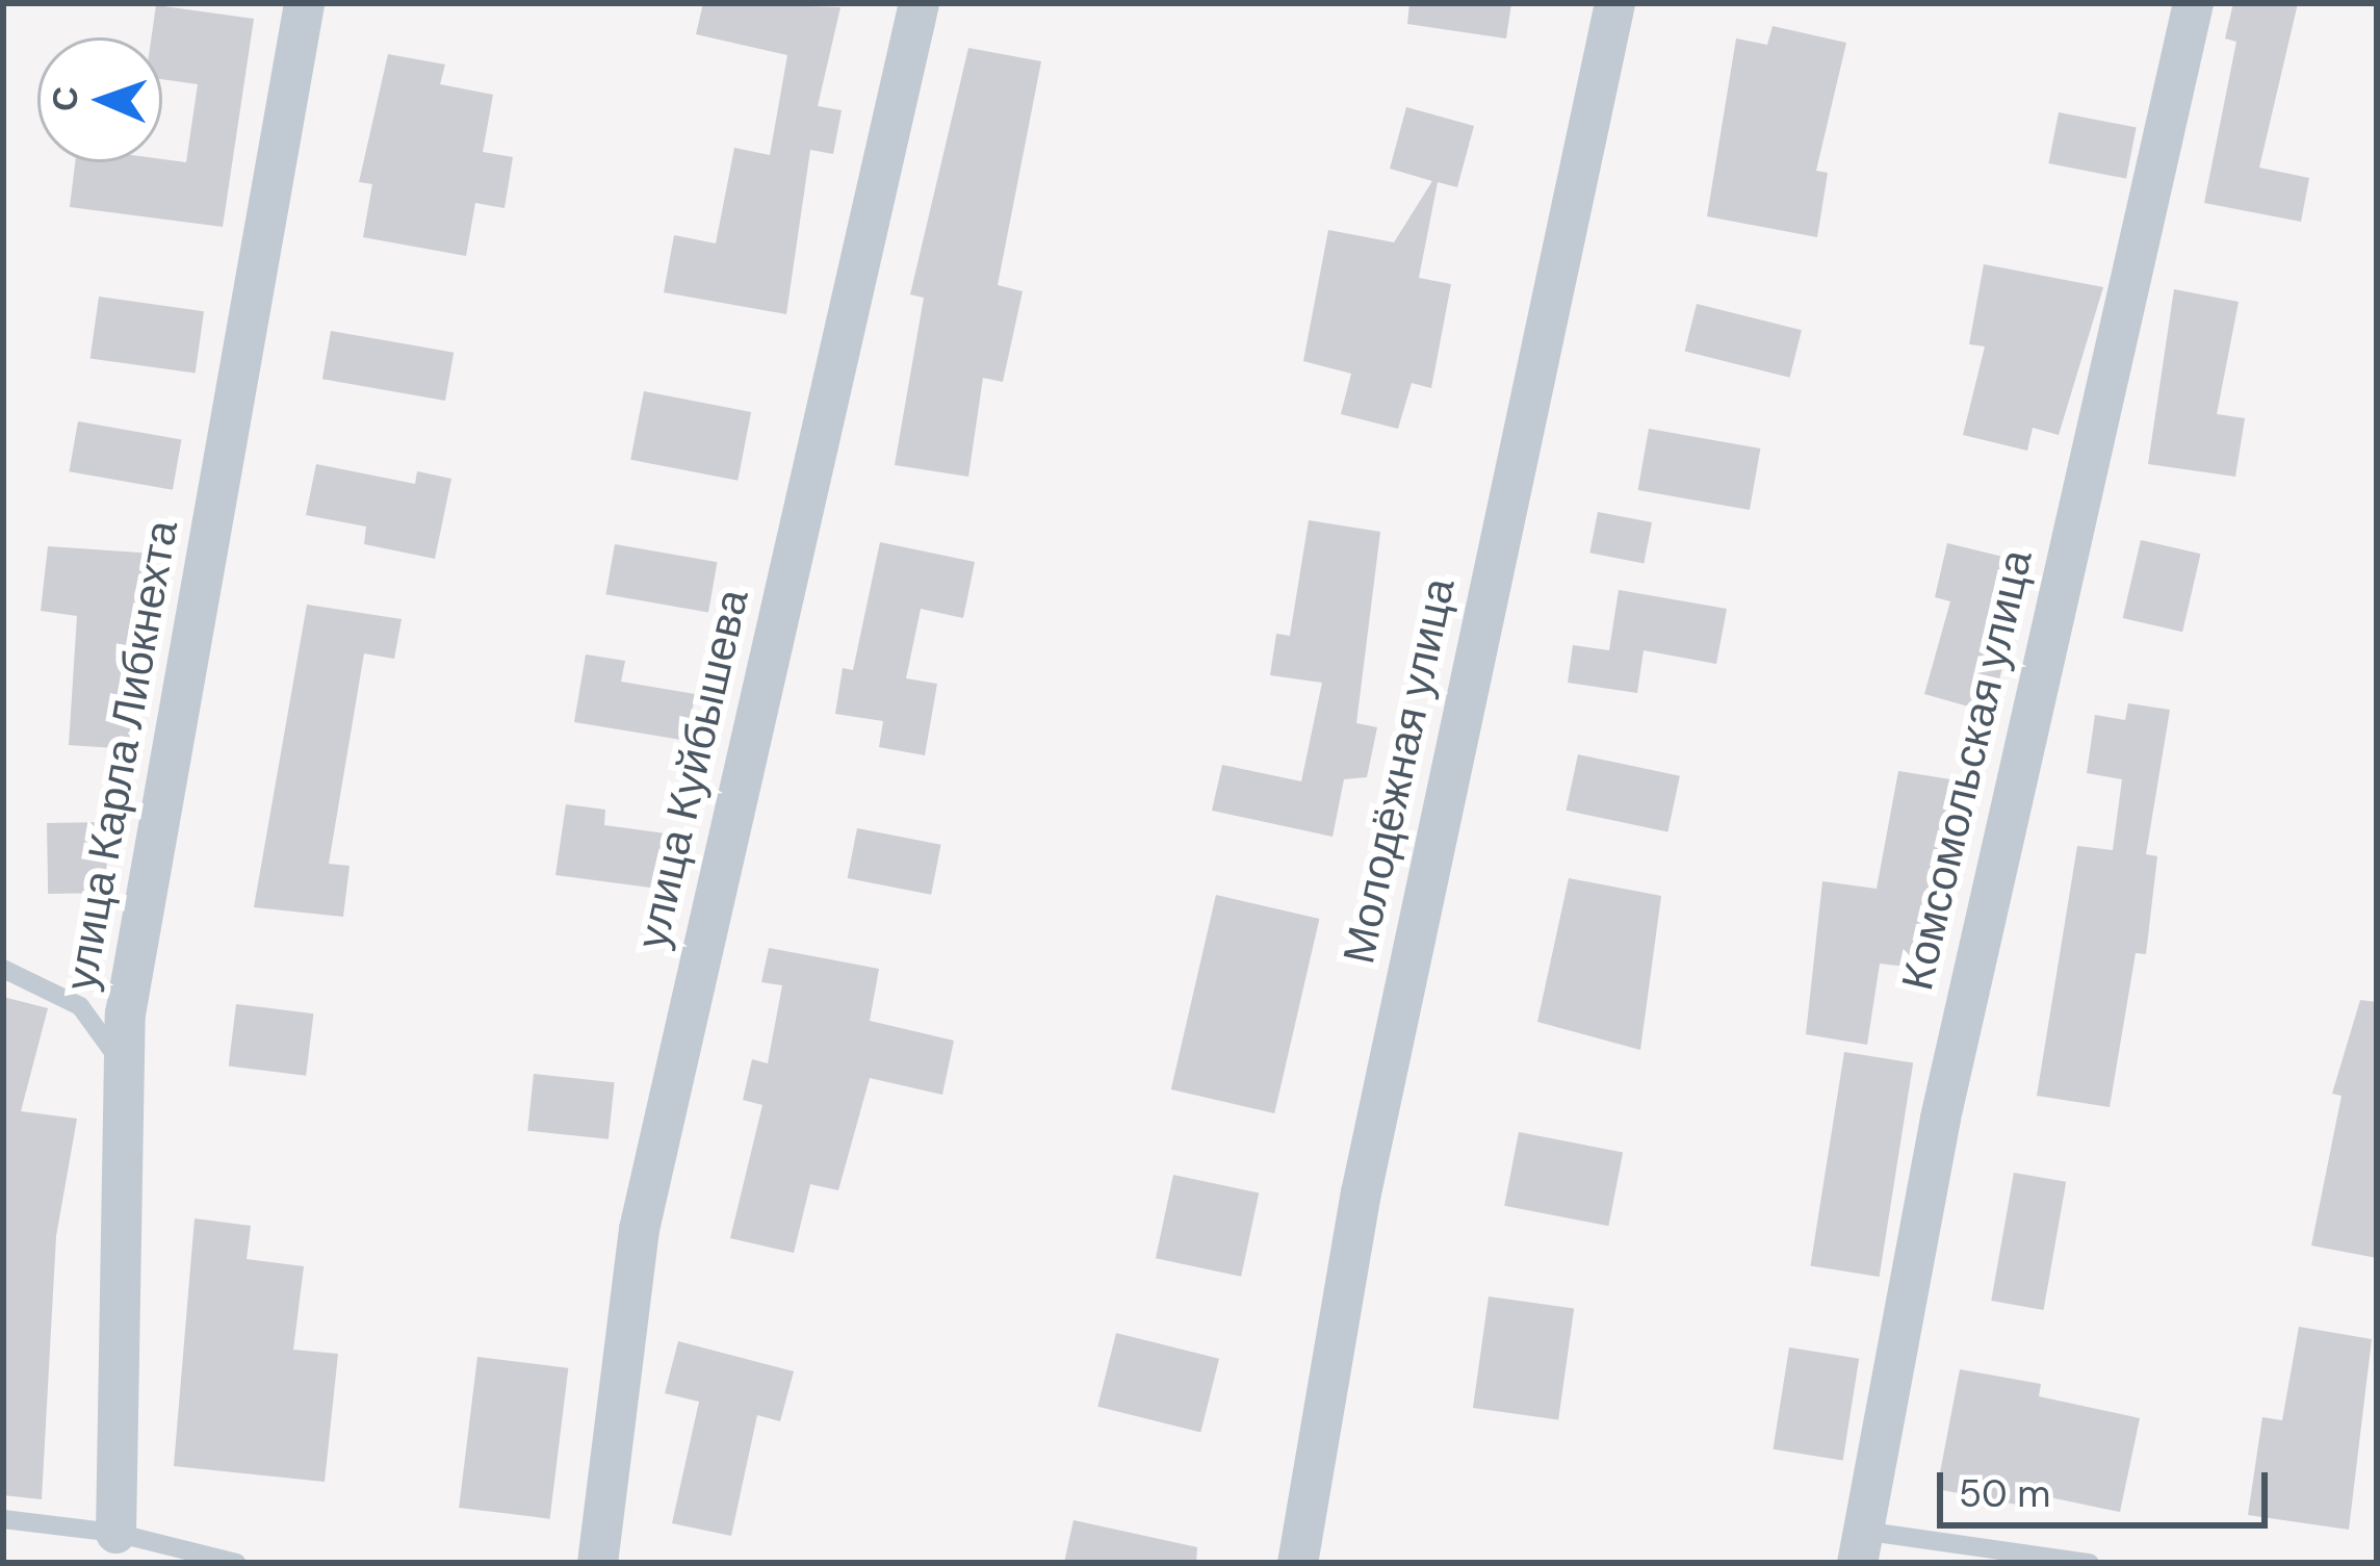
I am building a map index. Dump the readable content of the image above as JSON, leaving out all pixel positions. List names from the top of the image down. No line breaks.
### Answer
{"streets":{"street":["улица Карла Либкнехта","улица Куйбышева","Комсомольская улица","Молодёжная улица"]},"scale_bar":"50 m","north":"left"}
